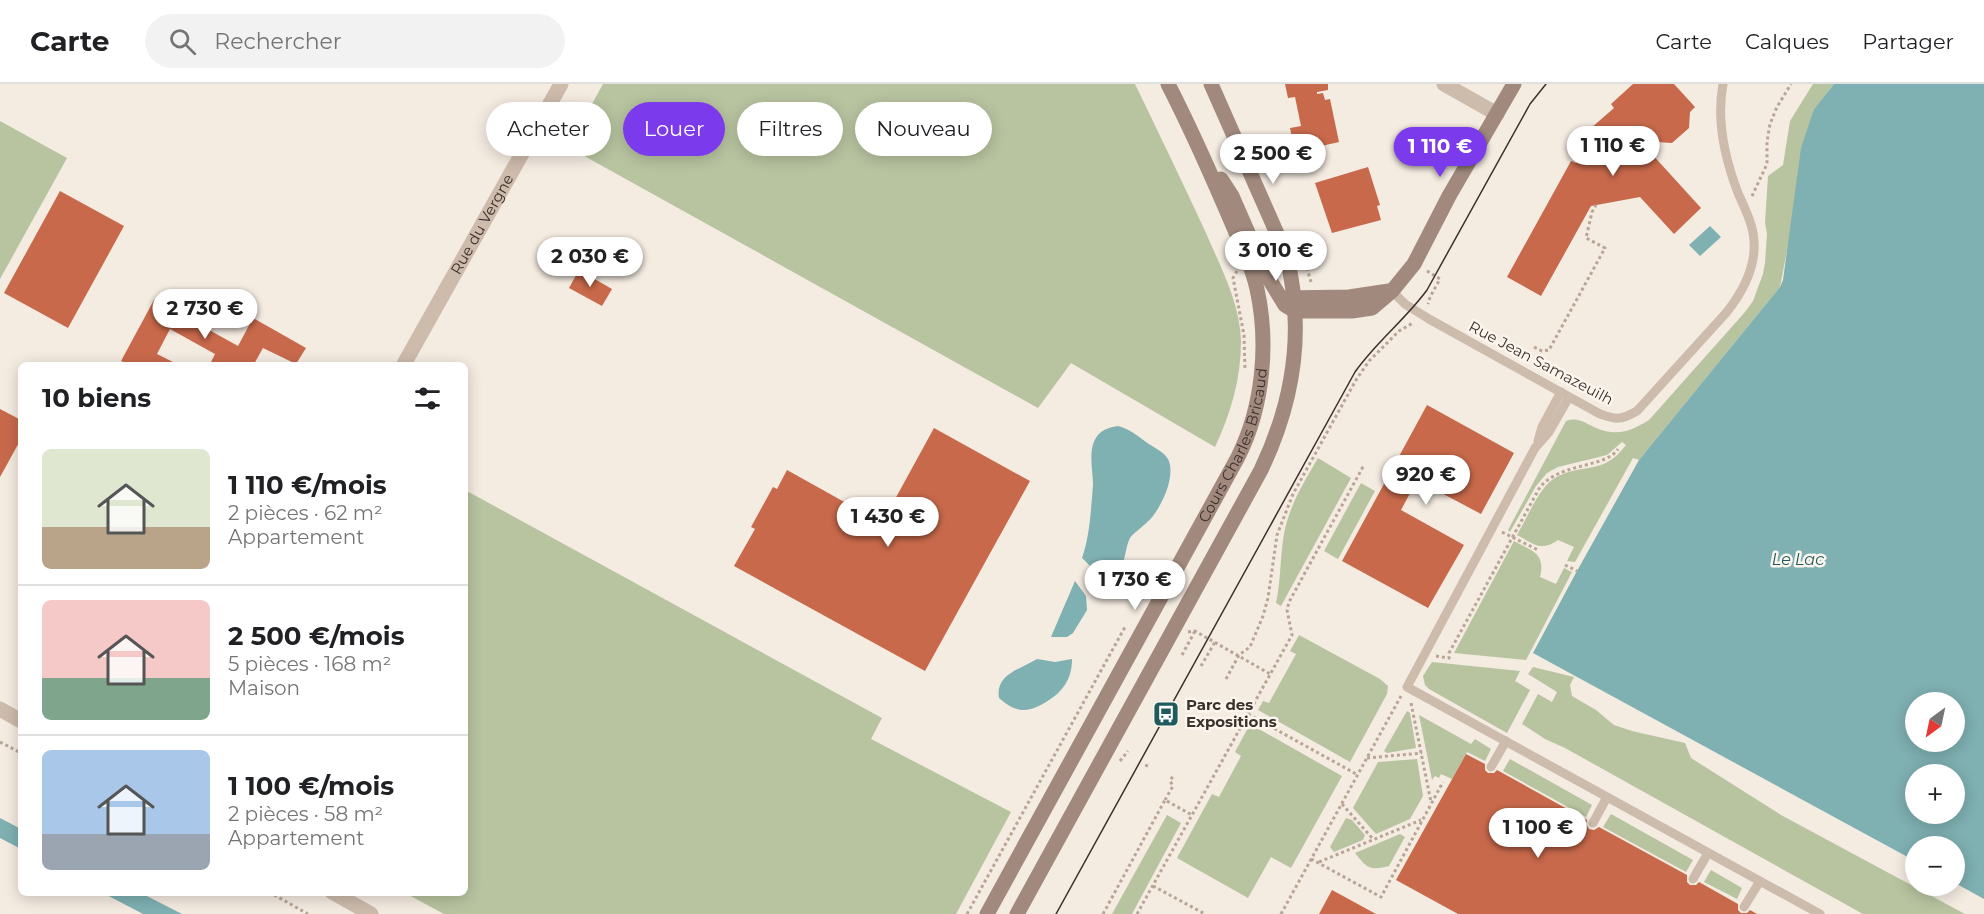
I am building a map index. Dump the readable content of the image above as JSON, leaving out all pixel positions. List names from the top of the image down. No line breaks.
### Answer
{"streets":{"main road":["Cours Charles Bricaud"],"street":["Rue du Vergne"],"lane":["Rue Jean Samazeuilh"]},"water":["Le Lac"],"places":{"bus stop":["Parc des Expositions"]},"north":"bottom left","page":{"header":"Carte","search":"Rechercher","nav":["Carte","Calques","Partager"],"chip":["Acheter","Louer","Filtres","Nouveau"],"price":["1 110 €","1 110 €","2 500 €","3 010 €","2 030 €","2 730 €","920 €","1 430 €","1 730 €","1 100 €"],"heading":"10 biens","list":[{"name":"1 110 €/mois","note":"2 pièces · 62 m² · Appartement"},{"name":"2 500 €/mois","note":"5 pièces · 168 m² · Maison"},{"name":"1 100 €/mois","note":"2 pièces · 58 m² · Appartement"}],"map_buttons":["+","−"]}}
